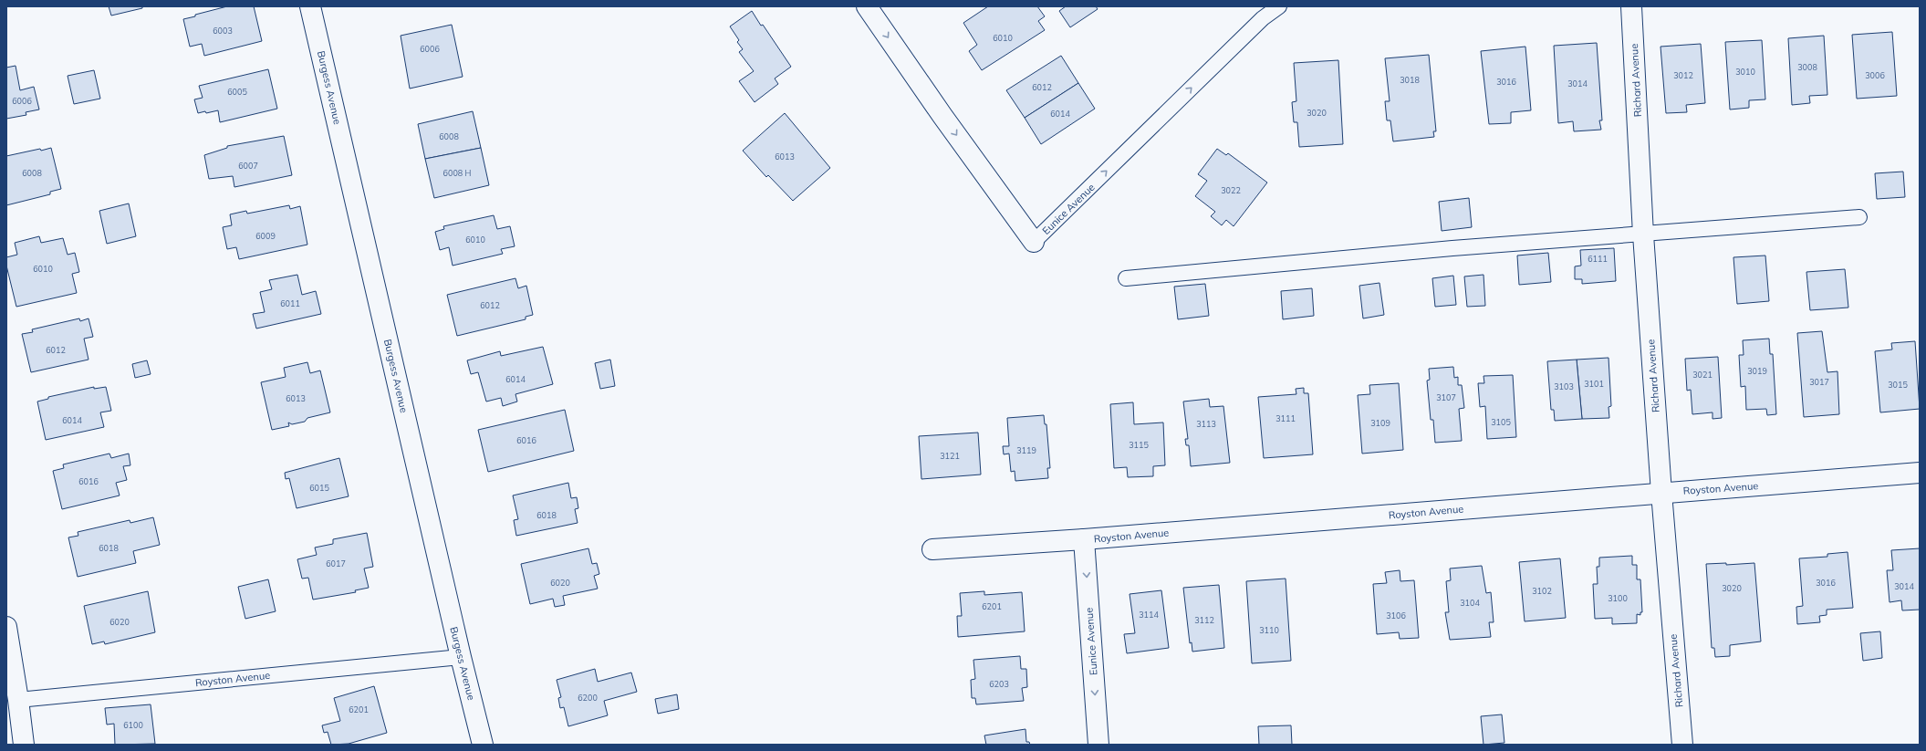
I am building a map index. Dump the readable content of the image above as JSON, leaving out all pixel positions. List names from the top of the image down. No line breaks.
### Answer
{"streets":{"street":["Richard Avenue","Burgess Avenue","Eunice Avenue","Royston Avenue"]},"crossings":[["Richard Avenue","Royston Avenue"],["Burgess Avenue","Royston Avenue"],["Eunice Avenue","Royston Avenue"]],"house_numbers":["6003","6010","6006","3008","3010","3012","3006","3018","3016","3014","6012","6005","6006","3020","6014","6008","6013","6007","6008","6008 H","3022","6009","6010","6111","6010","6011","6012","6012","3019","3021","6014","3017","3101","3015","3103","3107","6013","3111","6014","3105","3109","3113","6016","3115","3119","3121","6016","6015","6018","6018","6017","6020","3016","3014","3020","3102","3100","3104","6201","3114","3106","3112","6020","3110","6203","6200","6201","6100"]}
